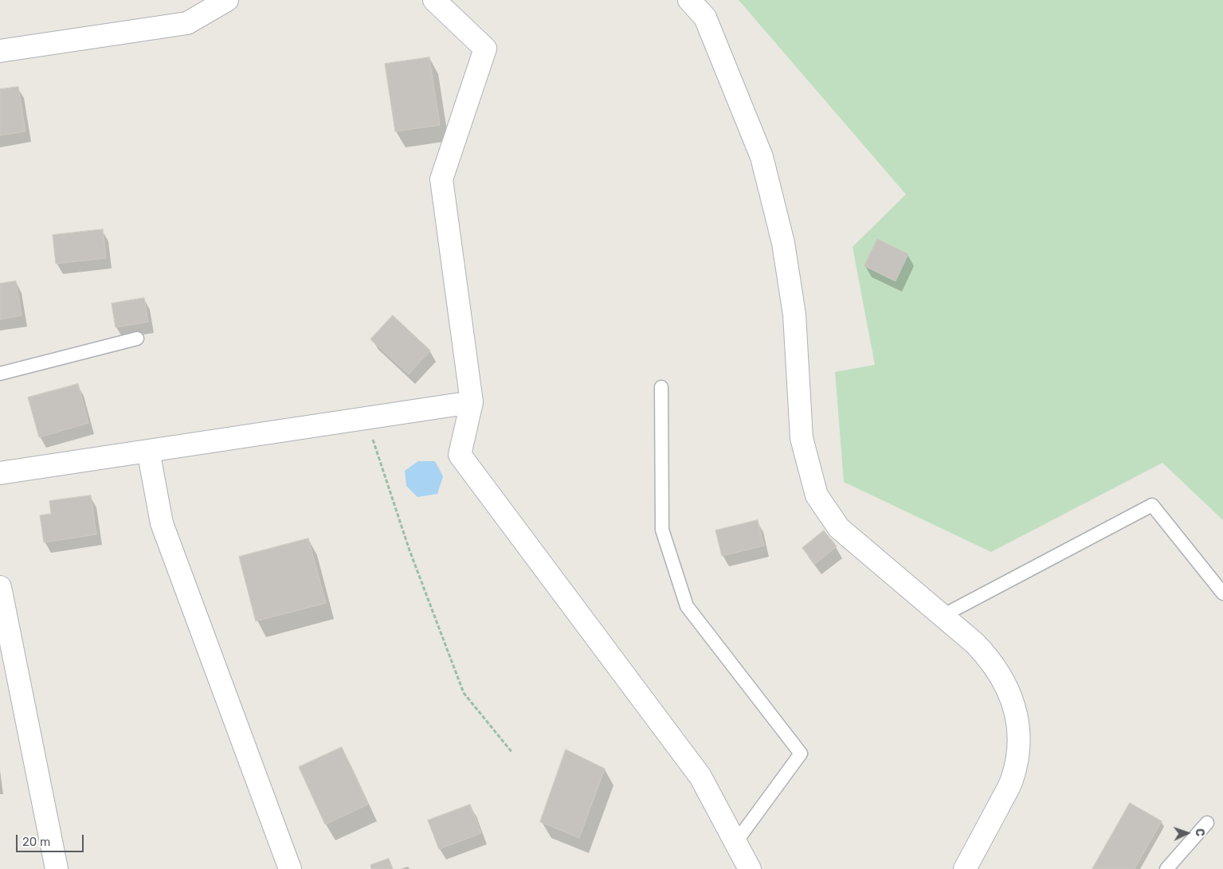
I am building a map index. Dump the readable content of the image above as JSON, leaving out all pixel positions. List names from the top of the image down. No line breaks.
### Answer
{"scale_bar":"20 m","north":"right"}
